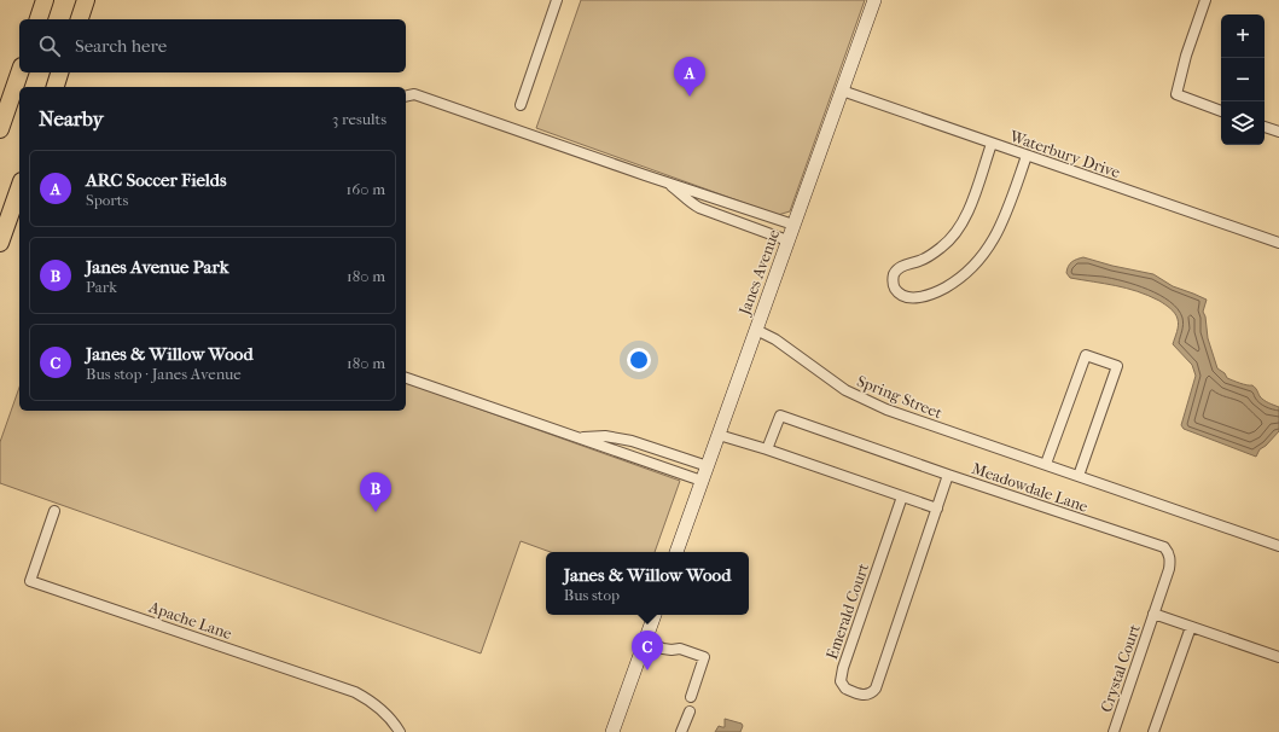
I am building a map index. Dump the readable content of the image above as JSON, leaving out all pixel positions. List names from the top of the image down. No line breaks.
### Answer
{"streets":{"street":["Waterbury Drive","Janes Avenue","Spring Street","Meadowdale Lane","Emerald Court","Apache Lane","Crystal Court"]},"crossings":[["Waterbury Drive","Janes Avenue"],["Janes Avenue","Spring Street"],["Meadowdale Lane","Emerald Court"],["Meadowdale Lane","Crystal Court"]],"page":{"map_buttons":["+","−"],"search":"Search here","pins":["A","B","C"],"heading":["Nearby","3 results"],"list":[{"mark":"A","name":"ARC Soccer Fields","note":"Sports","value":"160 m"},{"mark":"B","name":"Janes Avenue Park","note":"Park","value":"180 m"},{"mark":"C","name":"Janes & Willow Wood","note":"Bus stop · Janes Avenue","value":"180 m"}],"popup":["Janes & Willow Wood","Bus stop"]}}
